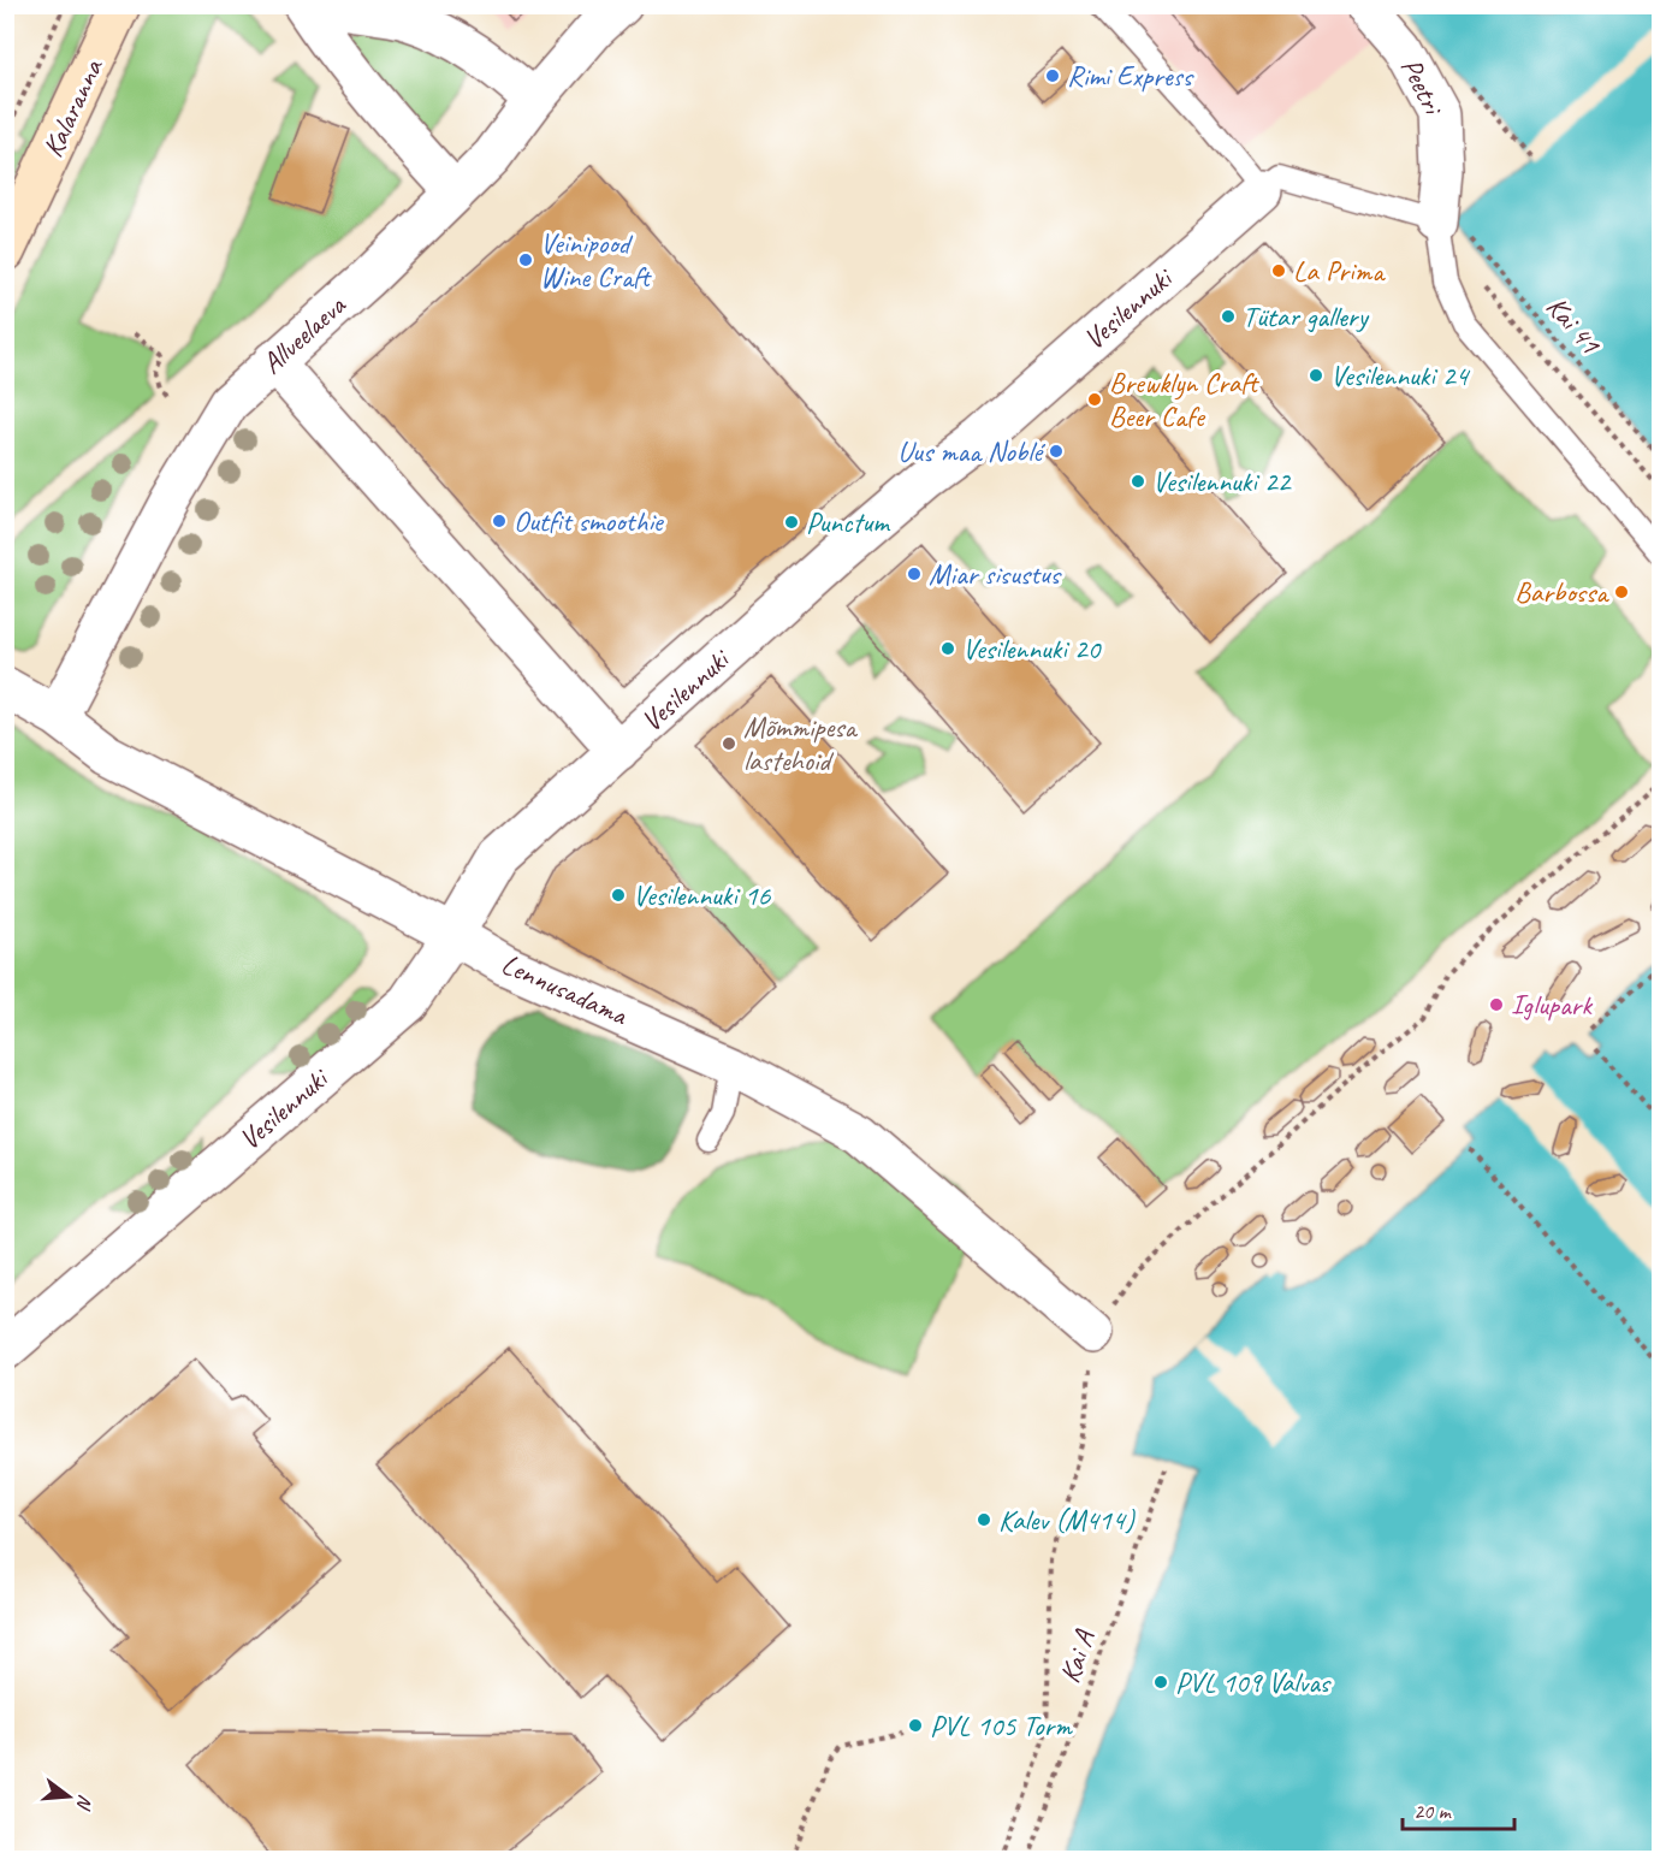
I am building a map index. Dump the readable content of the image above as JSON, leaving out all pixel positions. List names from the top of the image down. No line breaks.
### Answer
{"streets":{"street":["Peetri","Kalaranna","Vesilennuki","Allveelaeva","Lennusadama"],"path":["Kai 41","Kai A"]},"crossings":[["Peetri","Vesilennuki"],["Peetri","Kai 41"],["Vesilennuki","Kai 41"],["Vesilennuki","Lennusadama"],["Allveelaeva","Lennusadama"]],"places":["Rimi Express","Veinipood Wine Craft","La Prima","Tütar gallery","Vesilennuki 24","Brewklyn Craft Beer Cafe","Uus maa Noblé","Vesilennuki 22","Outfit smoothie","Punctum","Miar sisustus","Barbossa","Vesilennuki 20","Mõmmipesa lastehoid","Vesilennuki 16","Iglupark","Kalev (M414)","PVL 109 Valvas","PVL 105 Torm"],"scale_bar":"20 m","north":"right"}
